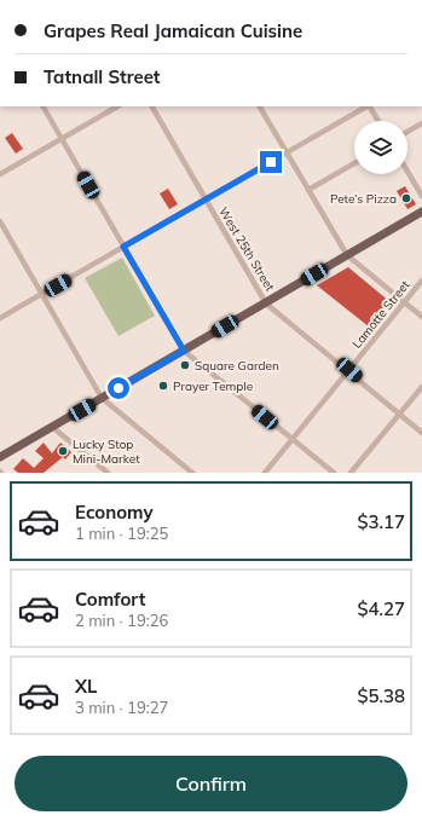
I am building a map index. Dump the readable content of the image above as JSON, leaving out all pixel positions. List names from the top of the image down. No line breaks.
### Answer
{"streets":{"street":["West 25th Street","Lamotte Street"]},"places":["Pete’s Pizza","Square Garden","Prayer Temple","Lucky Stop Mini-Market"],"page":{"banner":["Grapes Real Jamaican Cuisine","Tatnall Street"],"list":[{"name":"Economy","note":"1 min · 19:25","value":"$3.17"},{"name":"Comfort","note":"2 min · 19:26","value":"$4.27"},{"name":"XL","note":"3 min · 19:27","value":"$5.38"}],"buttons":"Confirm"}}
